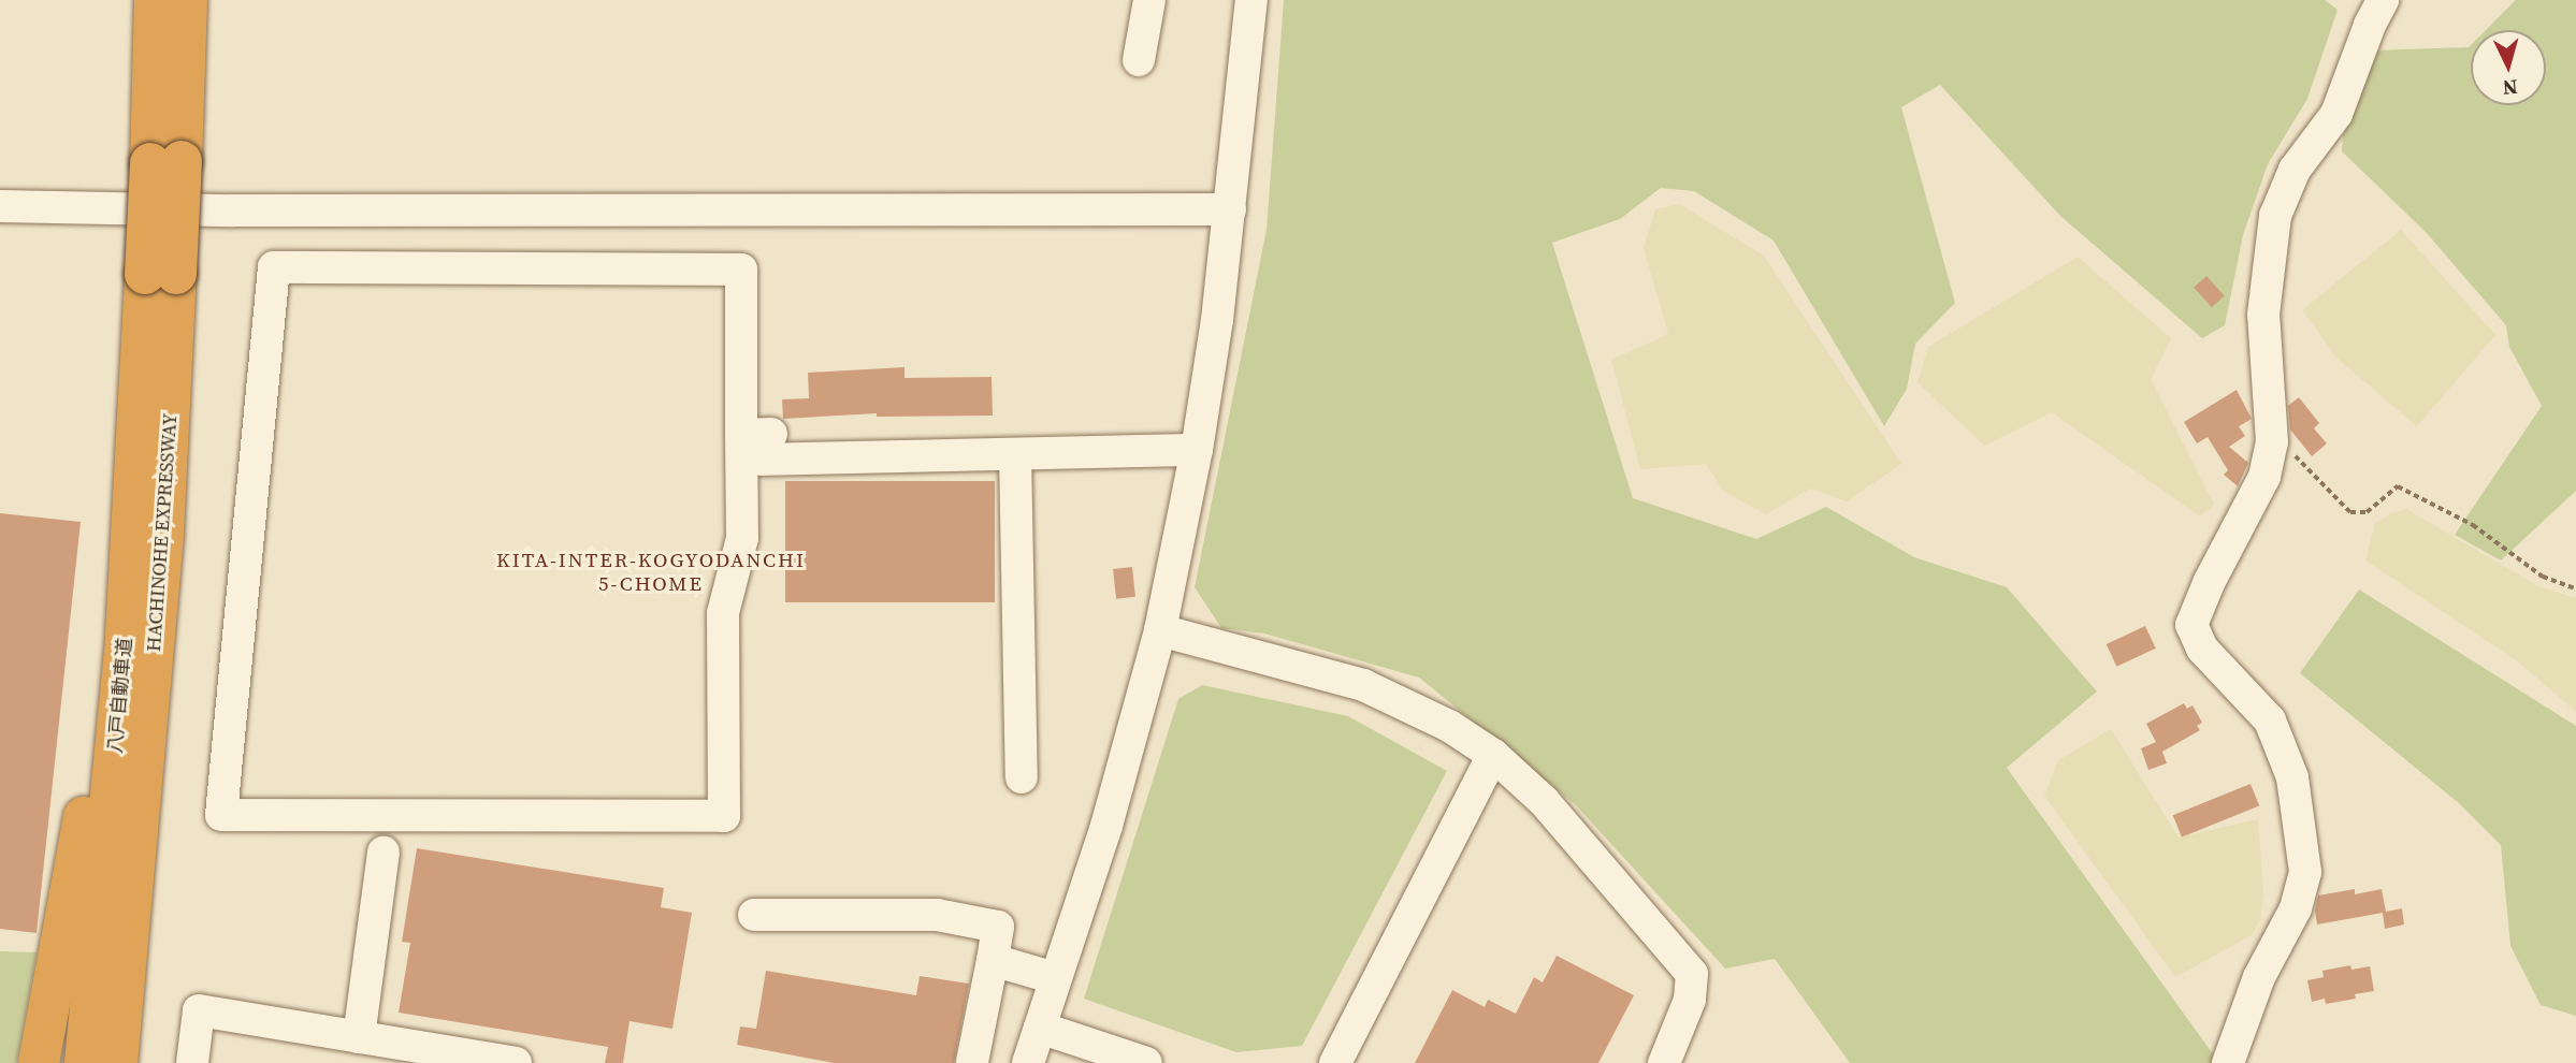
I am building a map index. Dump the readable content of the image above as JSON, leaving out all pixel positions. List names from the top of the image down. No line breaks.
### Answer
{"streets":{"highway":["HACHINOHE EXPRESSWAY","八戸自動車道"]},"crossings":[["HACHINOHE EXPRESSWAY","八戸自動車道"]],"districts":["KITA-INTER-KOGYODANCHI 5-CHOME"],"north":"bottom"}
